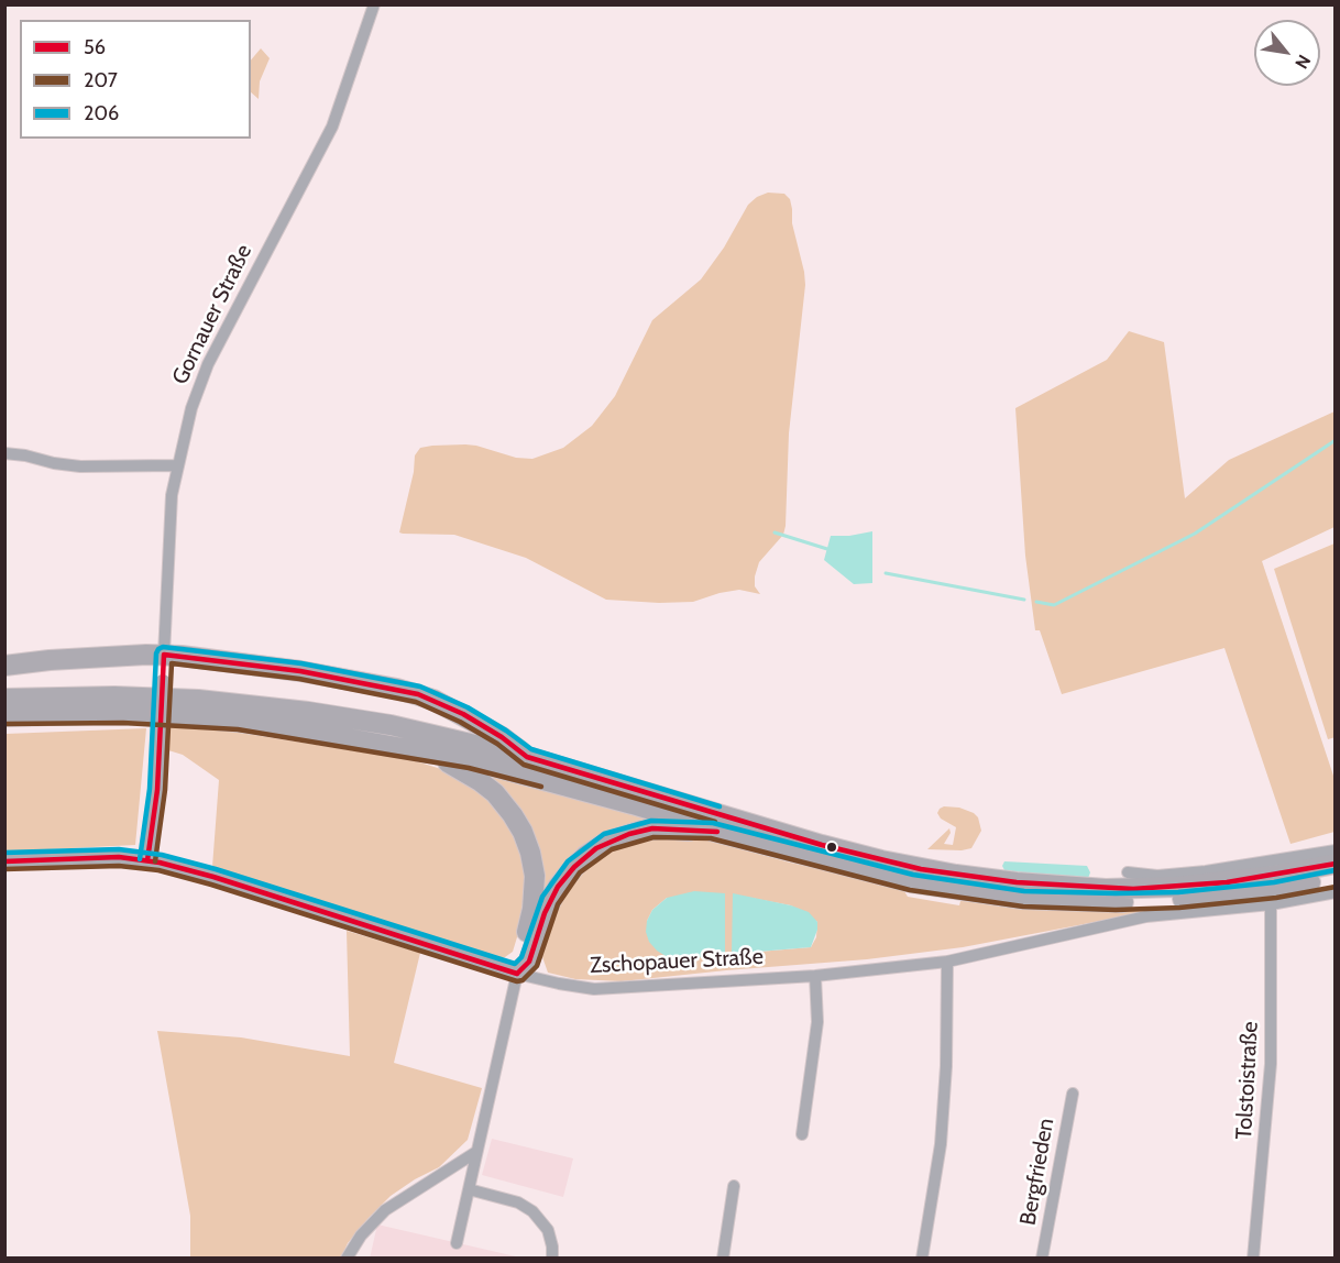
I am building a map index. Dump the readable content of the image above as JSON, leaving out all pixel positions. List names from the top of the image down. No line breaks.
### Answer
{"streets":{"street":["Gornauer Straße","Zschopauer Straße","Tolstoistraße","Bergfrieden"]},"crossings":[["Gornauer Straße","Zschopauer Straße"],["Zschopauer Straße","Tolstoistraße"]],"lines":["transit line 206","transit line 56","transit line 207"],"legend":["56","207","206"],"north":"bottom right"}
